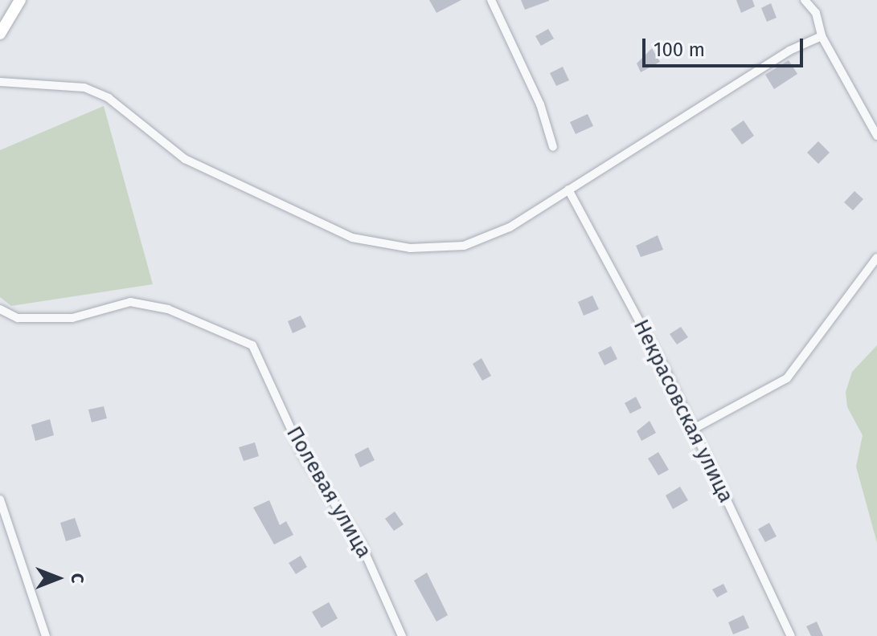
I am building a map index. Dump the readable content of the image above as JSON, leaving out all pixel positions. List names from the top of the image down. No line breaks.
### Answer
{"streets":{"street":["Некрасовская улица","Полевая улица"]},"scale_bar":"100 m","north":"right"}
